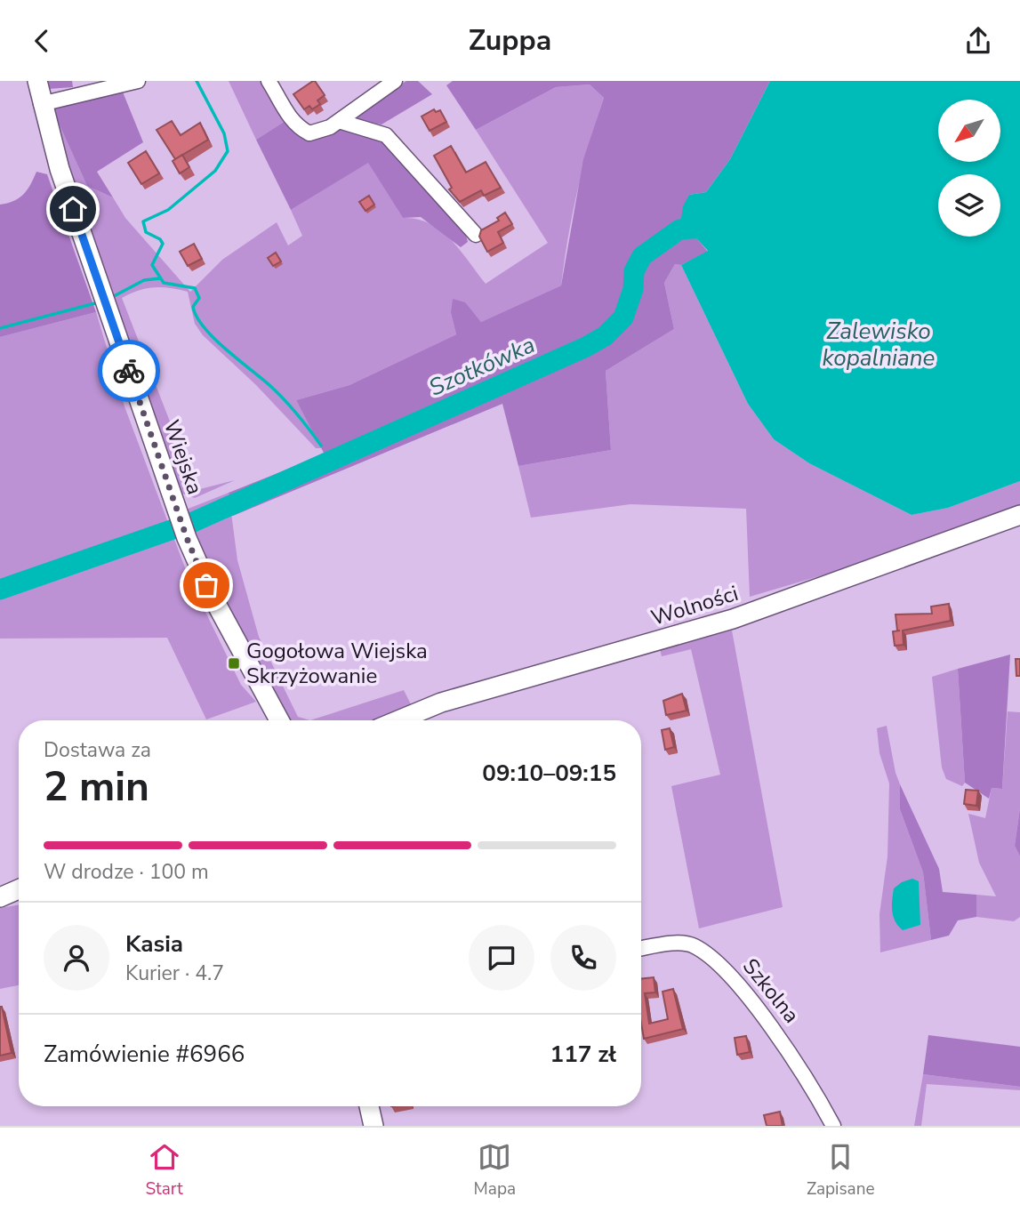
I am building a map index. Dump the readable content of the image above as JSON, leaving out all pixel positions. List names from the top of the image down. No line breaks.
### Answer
{"streets":{"street":["Wiejska","Wolności","Szkolna"]},"water":["Zalewisko kopalniane","Szotkówka"],"places":{"transit":["Gogołowa Wiejska Skrzyżowanie"]},"north":"bottom left","page":{"header":"Zuppa","heading":["2 min","Dostawa za","09:10–09:15"],"panel":["Kasia","Kurier · 4.7","Zamówienie #6966","117 zł"],"bar":"W drodze · 100 m","tabs":["Start","Mapa","Zapisane"]}}
